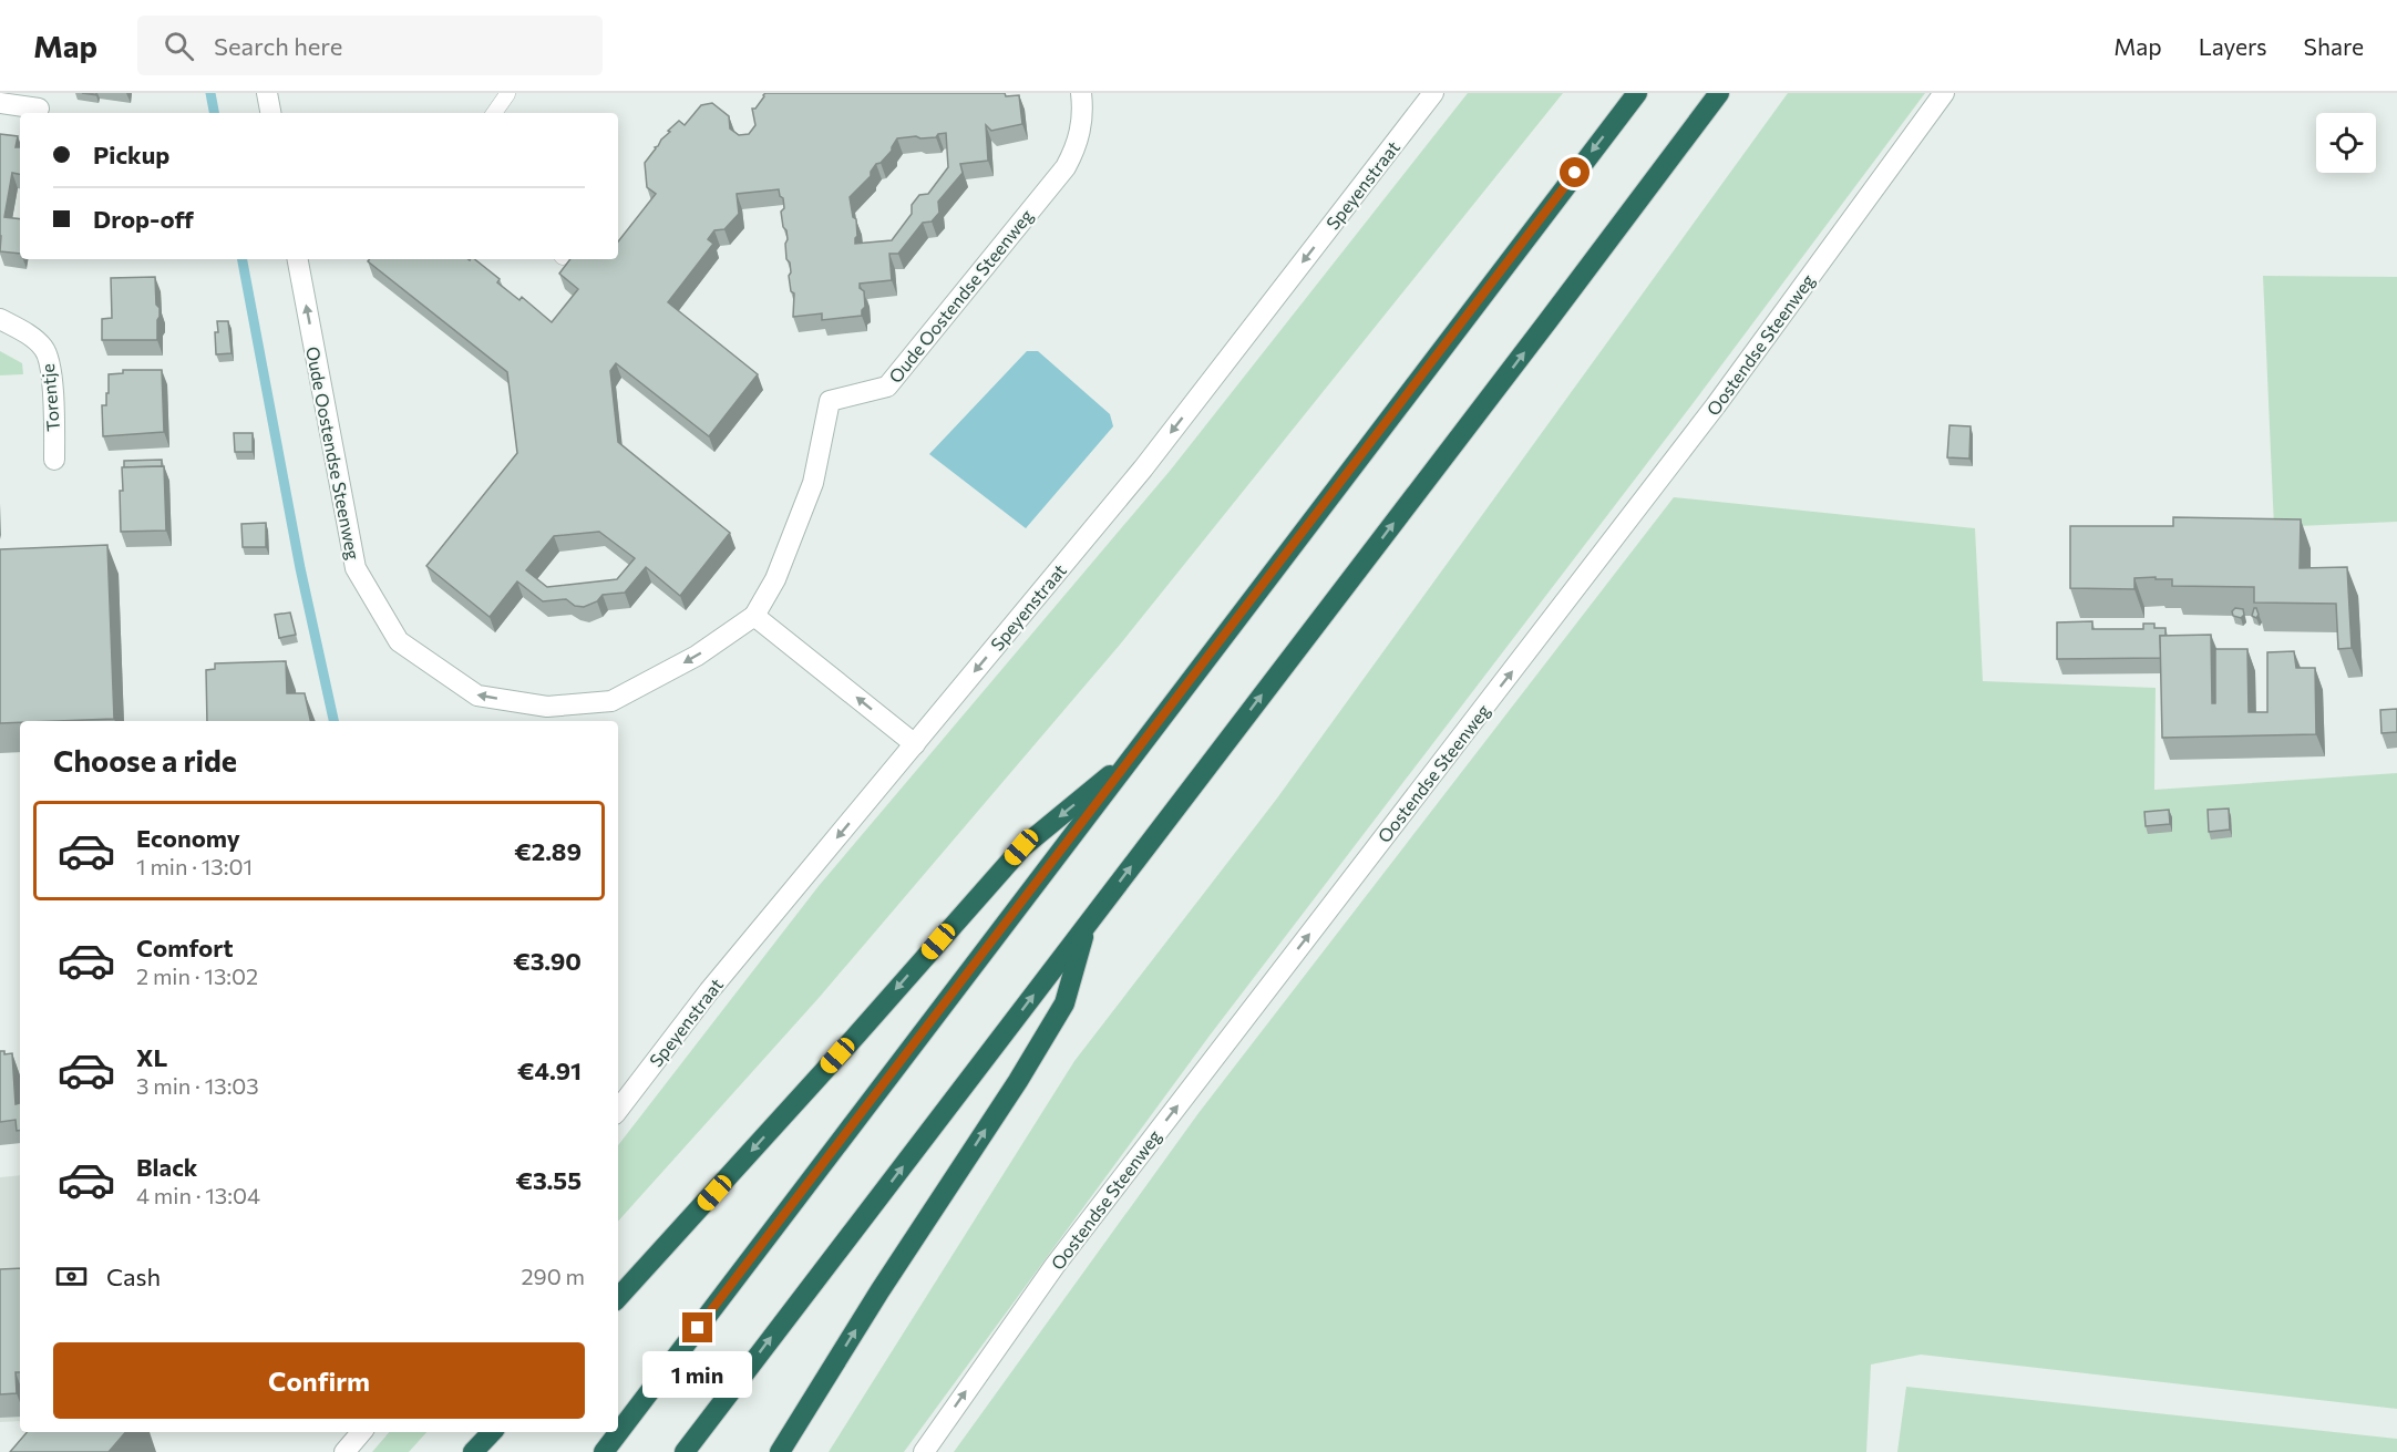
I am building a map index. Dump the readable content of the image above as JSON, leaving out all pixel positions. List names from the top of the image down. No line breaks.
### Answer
{"streets":{"street":["Speyenstraat","Oude Oostendse Steenweg","Oostendse Steenweg","Torentje"]},"one_way":["Speyenstraat","Oostendse Steenweg"],"page":{"header":"Map","search":"Search here","nav":["Map","Layers","Share"],"banner":["Pickup","Drop-off"],"heading":"Choose a ride","list":[{"name":"Economy","note":"1 min · 13:01","value":"€2.89"},{"name":"Comfort","note":"2 min · 13:02","value":"€3.90"},{"name":"XL","note":"3 min · 13:03","value":"€4.91"},{"name":"Black","note":"4 min · 13:04","value":"€3.55"}],"pay":["Cash","290 m"],"buttons":"Confirm","bubble":"1 min"}}
